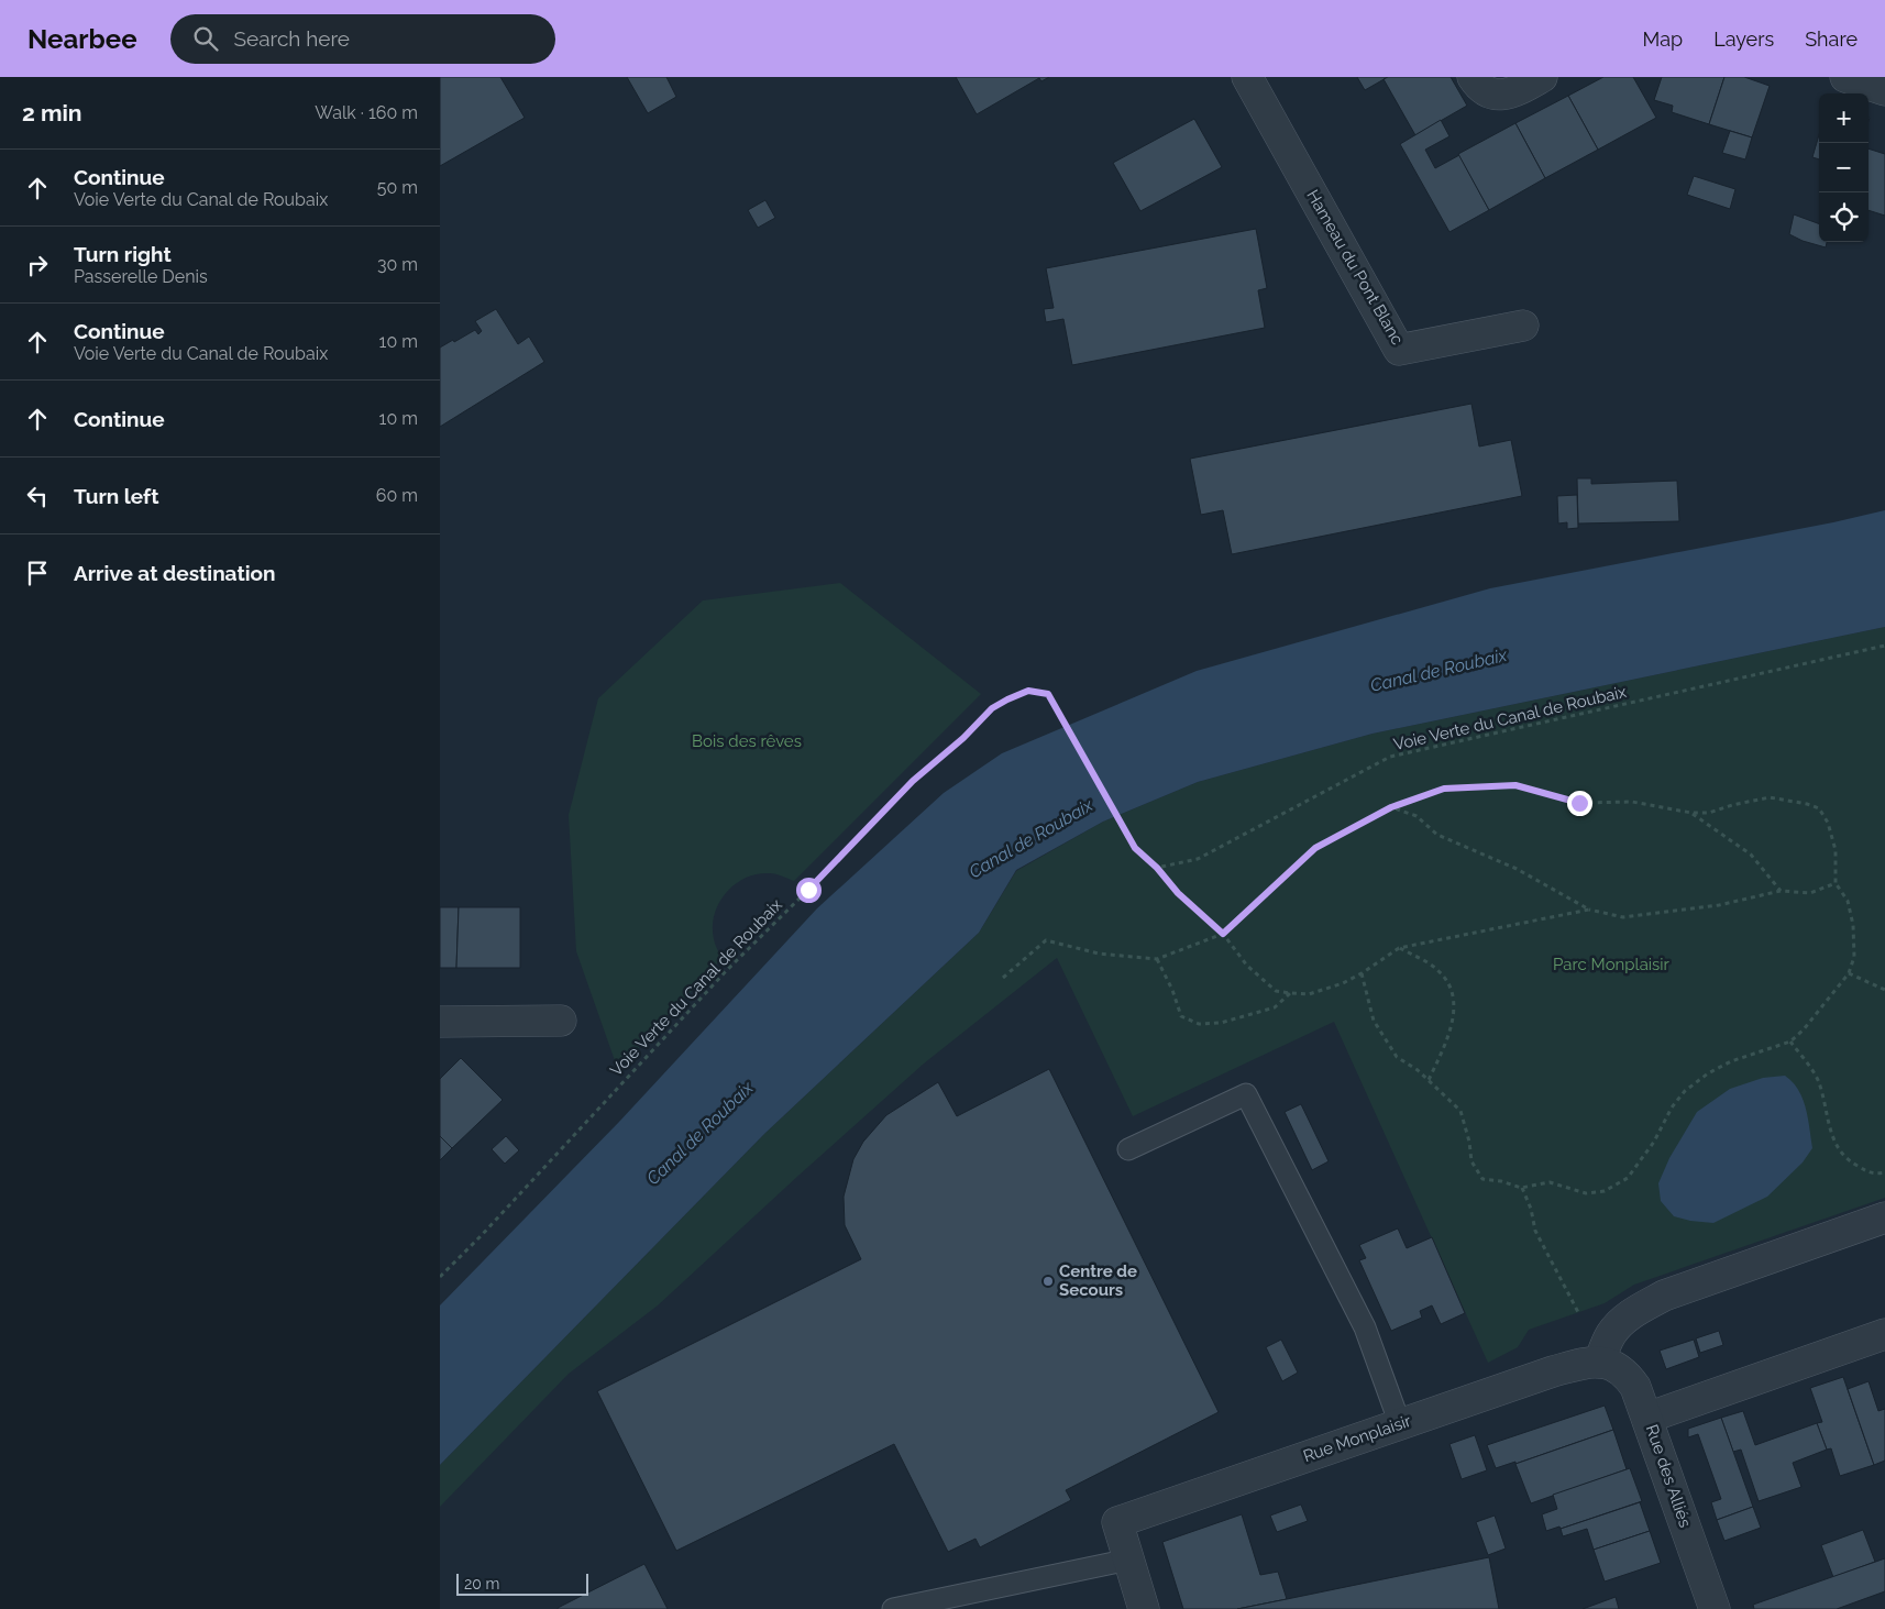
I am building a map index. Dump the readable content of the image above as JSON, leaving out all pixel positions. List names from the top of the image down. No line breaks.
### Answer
{"streets":{"street":["Hameau du Pont Blanc","Rue Monplaisir","Rue des Alliés"],"path":["Voie Verte du Canal de Roubaix"]},"crossings":[["Rue Monplaisir","Rue des Alliés"]],"water":["Canal de Roubaix"],"parks":["Bois des rêves","Parc Monplaisir"],"places":["Centre de Secours"],"scale_bar":"20 m","page":{"header":"Nearbee","search":"Search here","nav":["Map","Layers","Share"],"heading":["2 min","Walk · 160 m"],"map_buttons":["+","−"],"list":[["Continue","Voie Verte du Canal de Roubaix","50 m"],["Turn right","Passerelle Denis","30 m"],["Continue","Voie Verte du Canal de Roubaix","10 m"],["Continue","10 m"],["Turn left","60 m"],"Arrive at destination"],"scale":"20 m"}}
